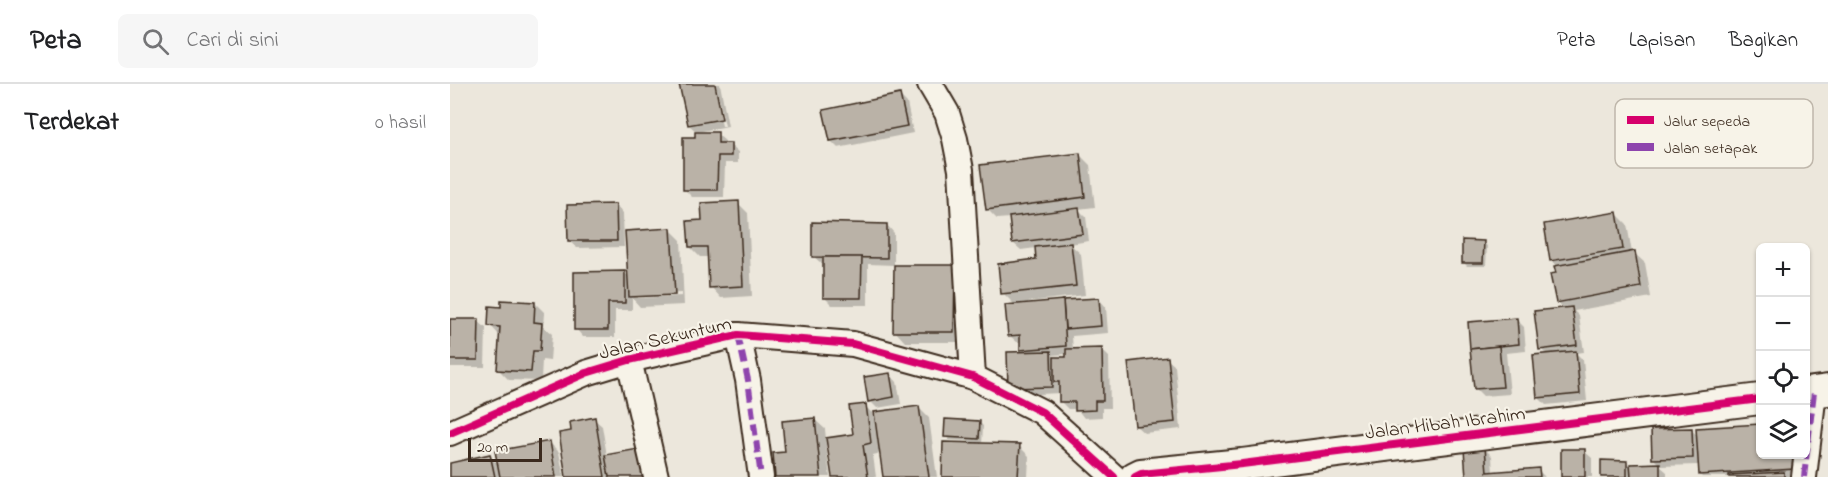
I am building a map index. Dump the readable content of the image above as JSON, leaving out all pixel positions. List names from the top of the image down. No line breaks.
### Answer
{"streets":{"street":["Jalan Sekuntum","Jalan Hibah Ibrahim"]},"legend":["Jalur sepeda","Jalan setapak"],"scale_bar":"20 m","page":{"header":"Peta","search":"Cari di sini","nav":["Peta","Lapisan","Bagikan"],"heading":["Terdekat","0 hasil"],"map_buttons":["+","−"],"scale":"20 m"}}
